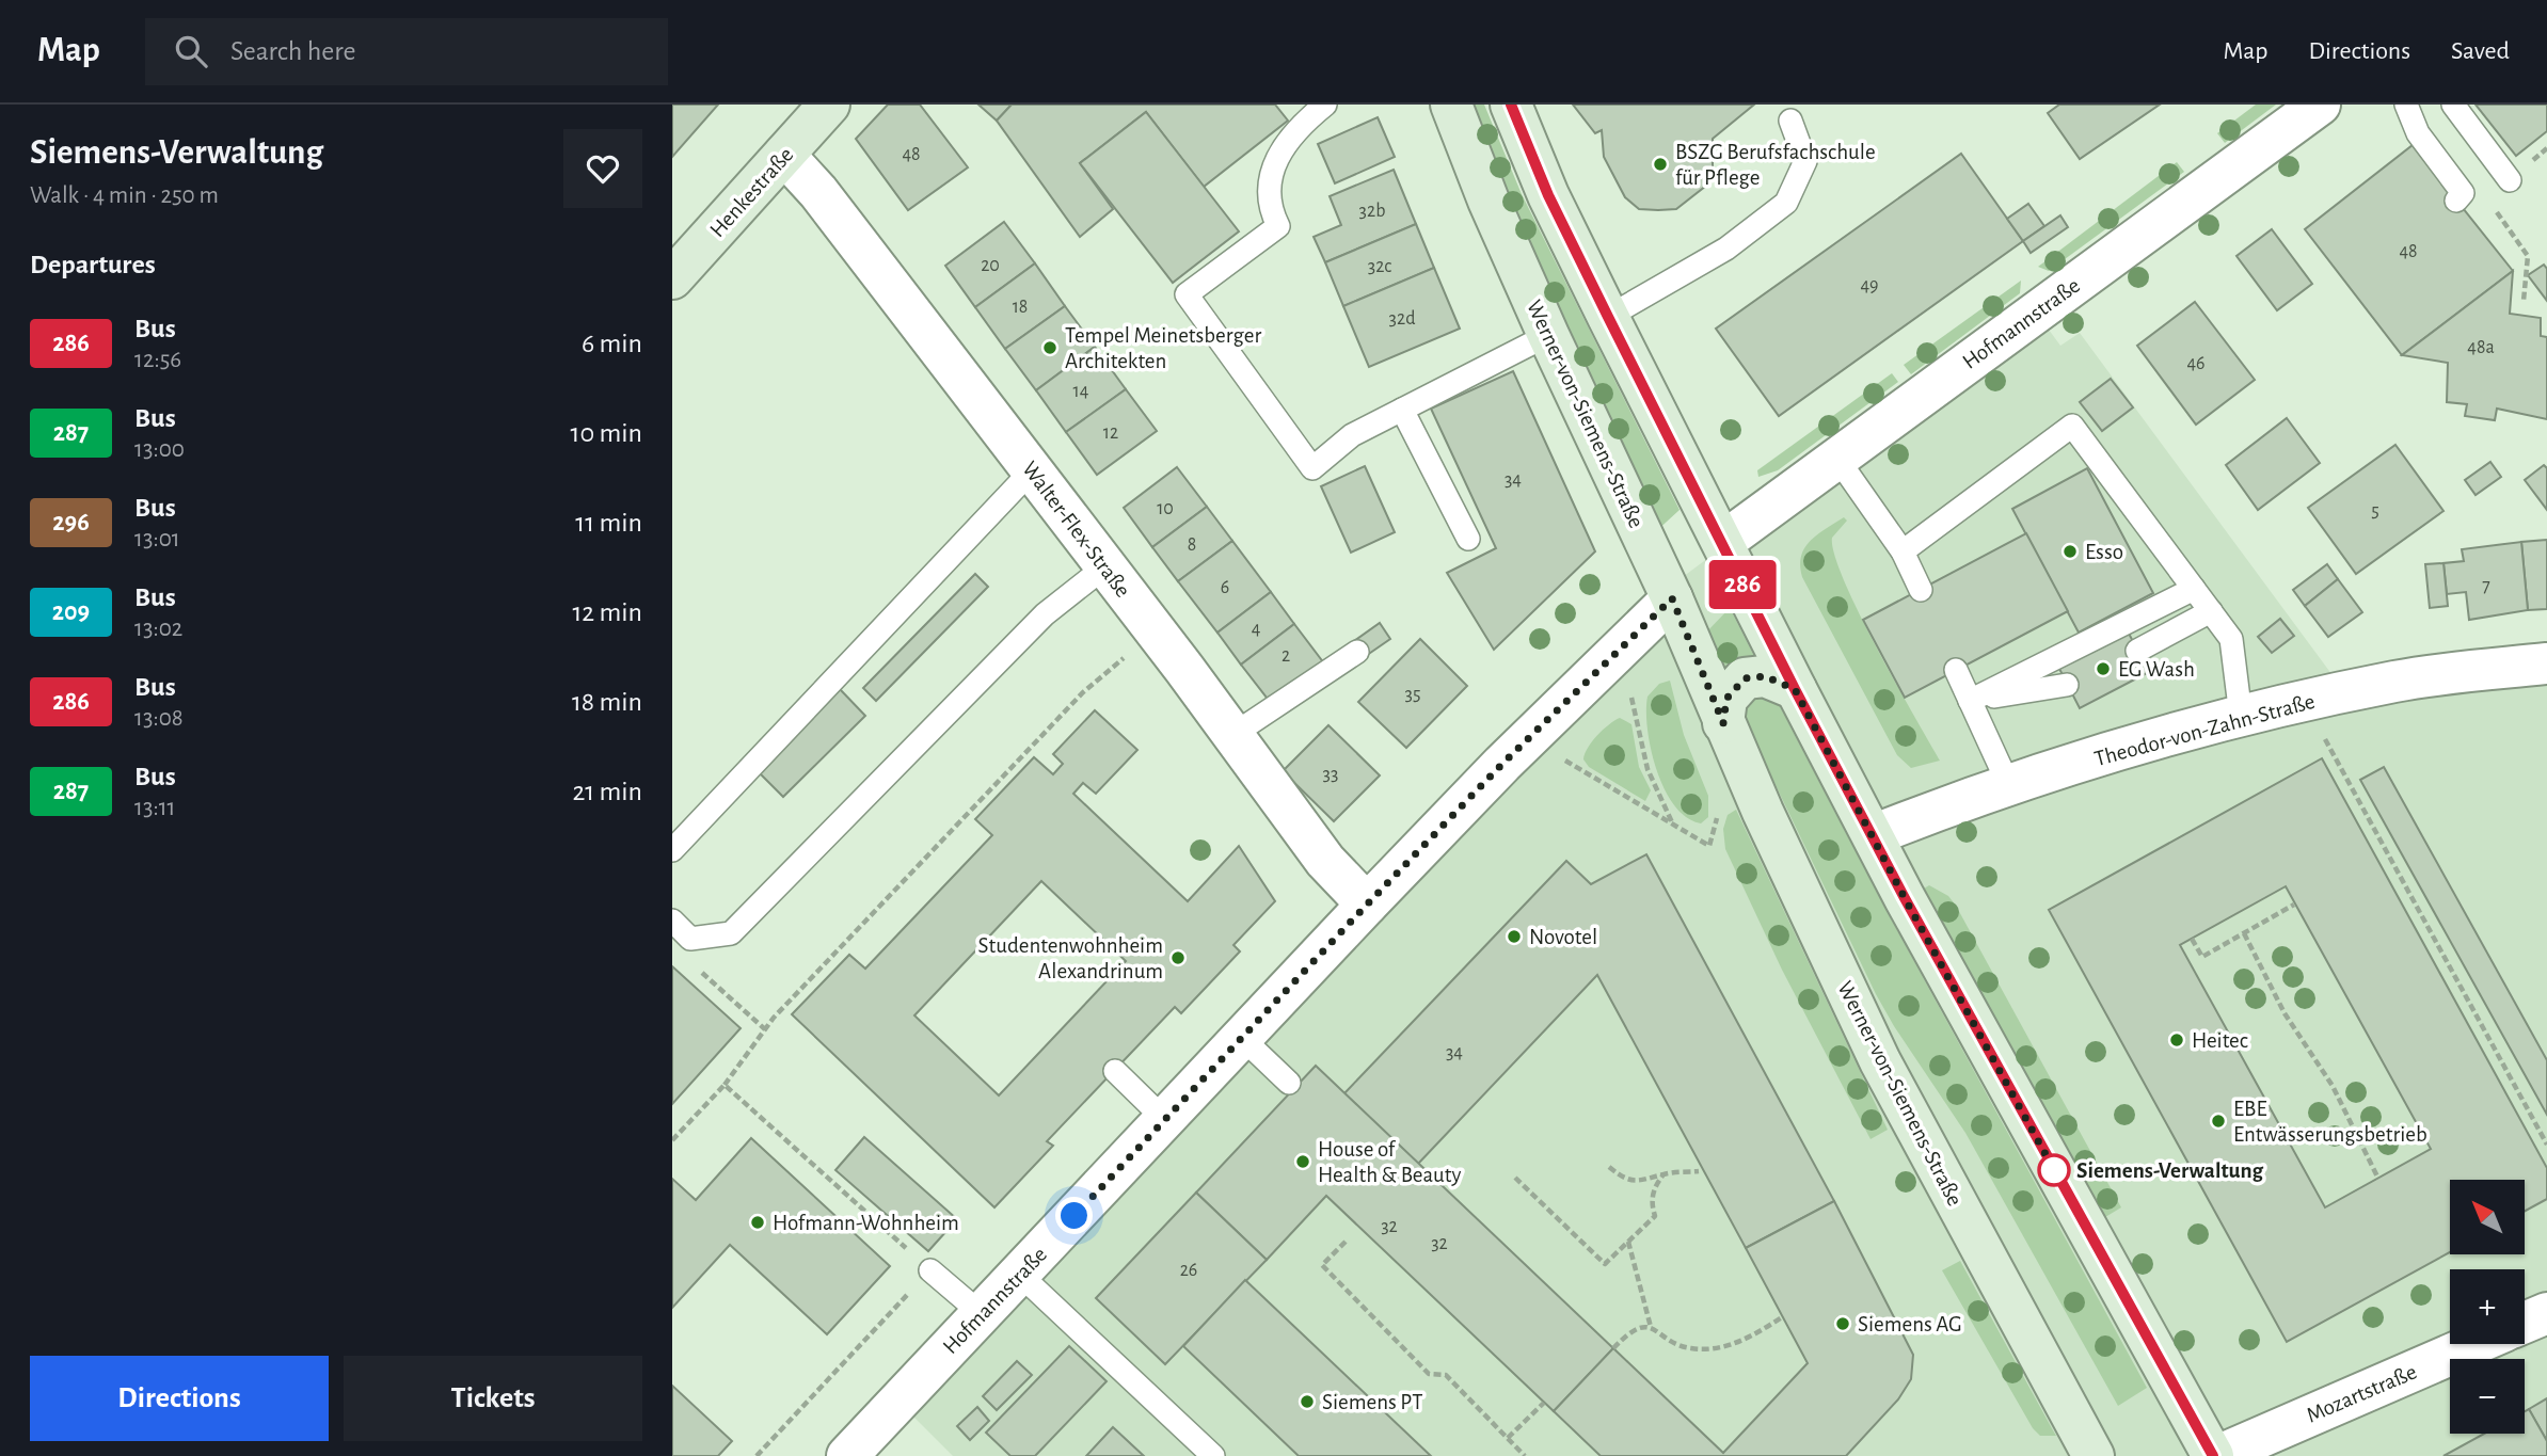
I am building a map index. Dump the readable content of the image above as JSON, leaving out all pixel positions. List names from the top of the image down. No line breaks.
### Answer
{"streets":{"main road":["Henkestraße","Werner-von-Siemens-Straße"],"street":["Hofmannstraße","Walter-Flex-Straße","Theodor-von-Zahn-Straße","Mozartstraße"]},"crossings":[["Henkestraße","Walter-Flex-Straße"],["Hofmannstraße","Werner-von-Siemens-Straße"],["Hofmannstraße","Walter-Flex-Straße"]],"places":["BSZG Berufsfachschule für Pflege","Tempel Meinetsberger Architekten","Esso","EG Wash","Novotel","Studentenwohnheim Alexandrinum","Heitec","EBE Entwässerungsbetrieb","House of Health & Beauty","Siemens-Verwaltung","Hofmann-Wohnheim","Siemens AG","Siemens PT"],"lines":["bus line 286"],"house_numbers":["48","32b","48","20","32c","49","18","32d","48a","46","14","12","34","10","5","8","7","6","4","2","35","33","34","32","32","26"],"north":"top left","page":{"header":"Map","search":"Search here","nav":["Map","Directions","Saved"],"heading":[["Siemens-Verwaltung","Walk · 4 min · 250 m"],"Departures"],"on_map":"286","list":[{"mark":"286","name":"Bus","note":"12:56","value":"6 min"},{"mark":"287","name":"Bus","note":"13:00","value":"10 min"},{"mark":"296","name":"Bus","note":"13:01","value":"11 min"},{"mark":"209","name":"Bus","note":"13:02","value":"12 min"},{"mark":"286","name":"Bus","note":"13:08","value":"18 min"},{"mark":"287","name":"Bus","note":"13:11","value":"21 min"}],"map_buttons":["+","−"],"buttons":["Directions","Tickets"]}}
